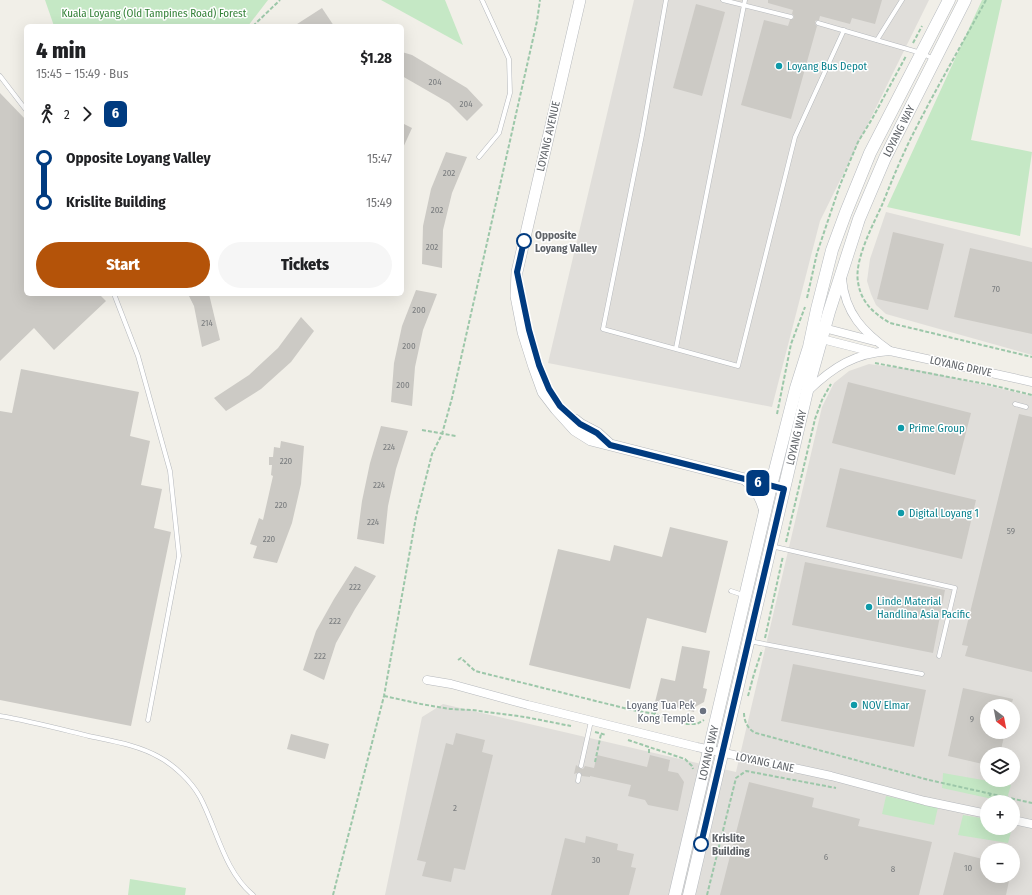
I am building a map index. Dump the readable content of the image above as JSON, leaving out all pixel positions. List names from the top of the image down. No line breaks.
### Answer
{"streets":{"main road":["LOYANG WAY"],"street":["LOYANG AVENUE","LOYANG DRIVE","LOYANG LANE"]},"crossings":[["LOYANG WAY","LOYANG DRIVE"],["LOYANG WAY","LOYANG LANE"]],"parks":["Kuala Loyang (Old Tampines Road) Forest"],"places":["Loyang Bus Depot","Opposite Loyang Valley","Prime Group","Digital Loyang 1","Linde Material Handlina Asia Pacific","NOV Elmar","Loyang Tua Pek Kong Temple","Krislite Building"],"lines":["bus line 6"],"house_numbers":["204","204","202","202","202","70","200","214","200","200","224","220","224","220","224","59","220","222","222","222","9","2","6","30","10","8"],"north":"bottom right","page":{"on_map":"6","heading":["4 min","15:45 – 15:49 · Bus","$1.28"],"legs":["2","6"],"list":[{"name":"Opposite Loyang Valley","value":"15:47"},{"name":"Krislite Building","value":"15:49"}],"buttons":["Start","Tickets"],"map_buttons":["+","−"]}}
